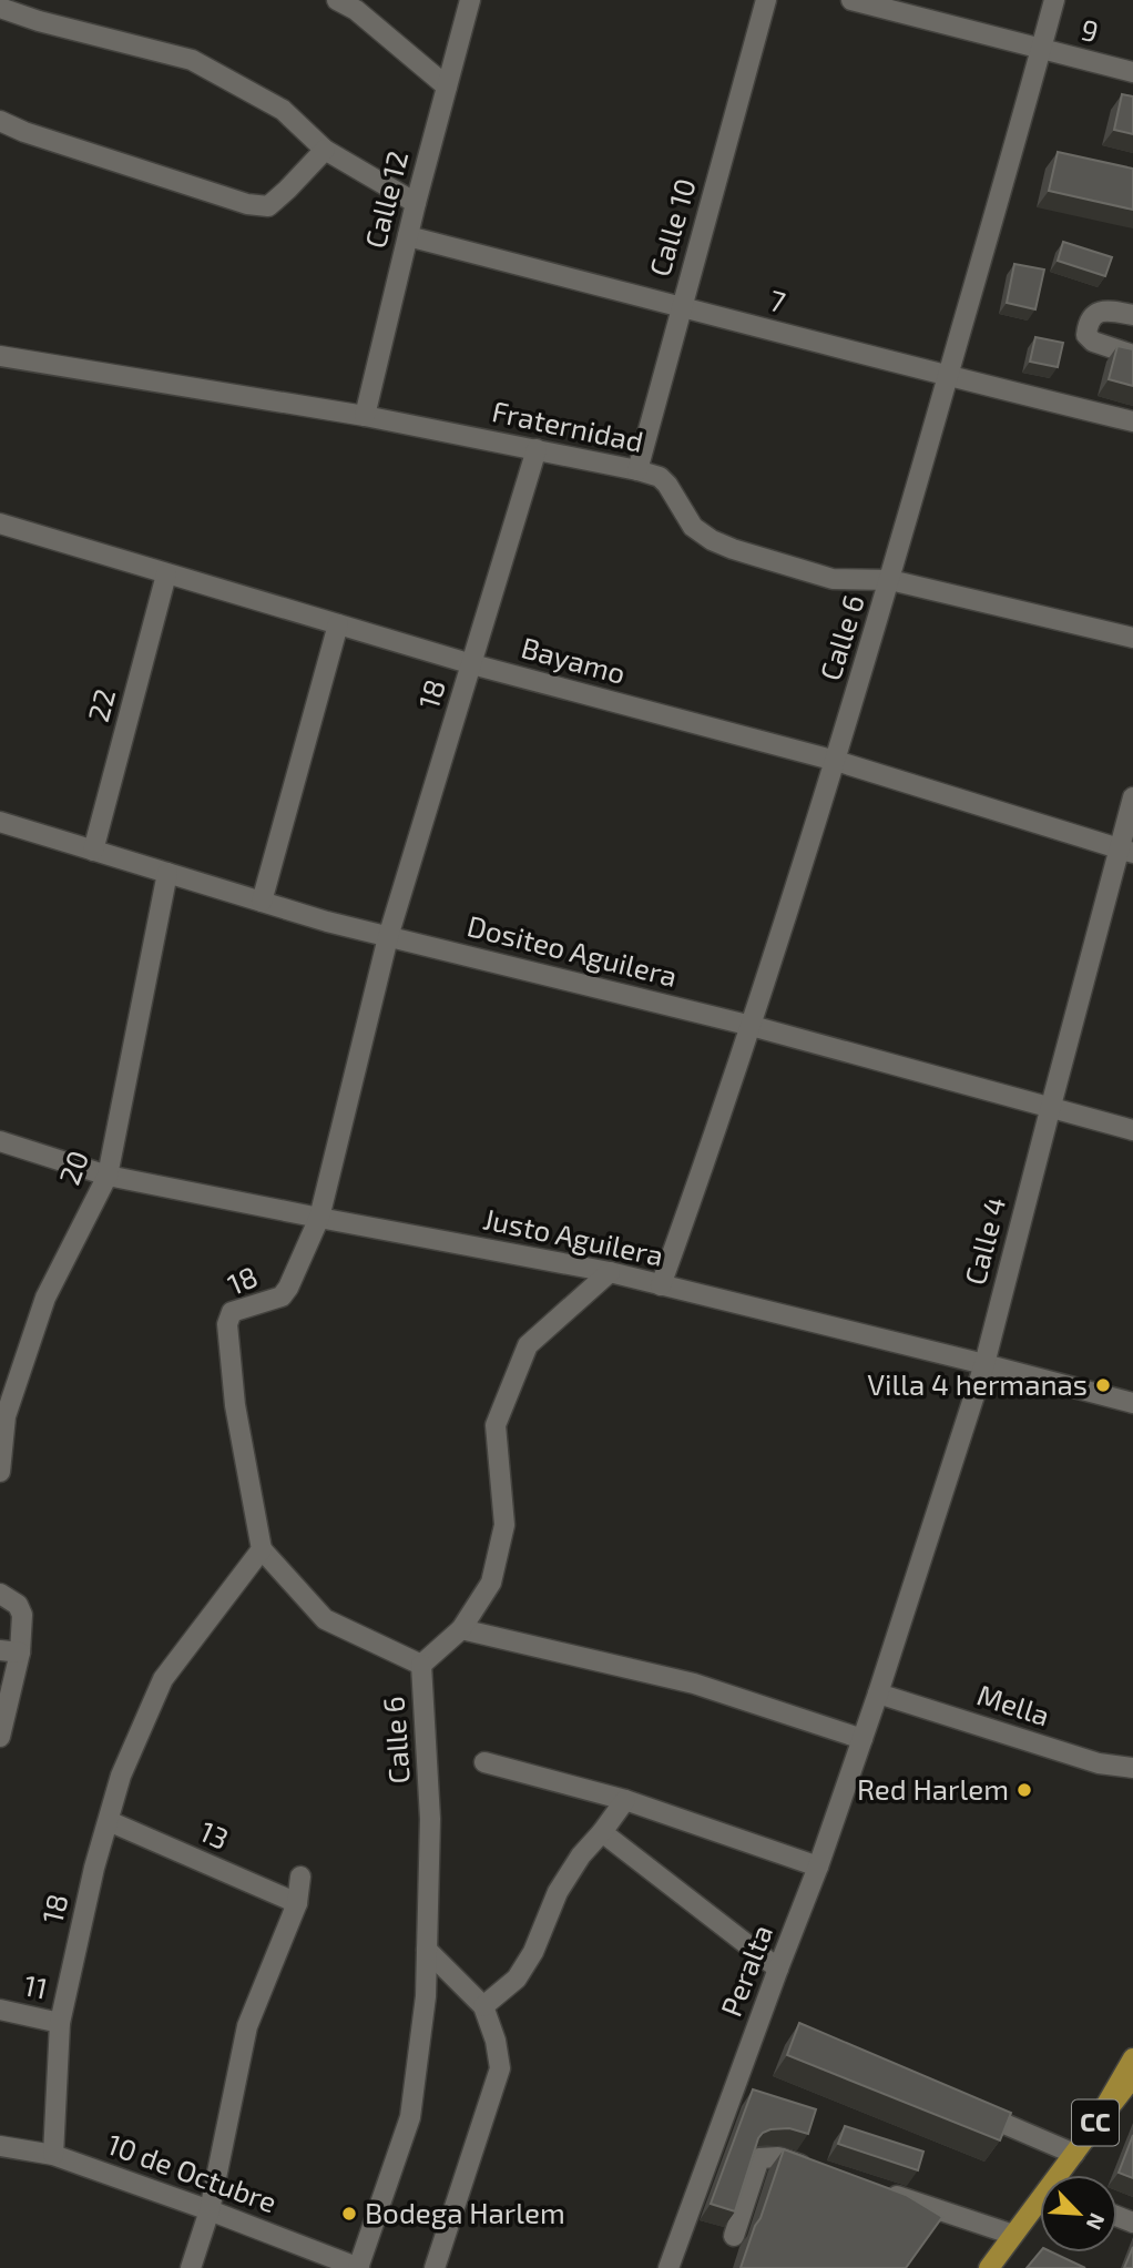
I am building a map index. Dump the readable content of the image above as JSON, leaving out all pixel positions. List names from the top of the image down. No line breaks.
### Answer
{"streets":{"main road":["CC"],"street":["9","Calle 12","Calle 10","7","Fraternidad","Calle 6","Bayamo","18","22","Dositeo Aguilera","20","Justo Aguilera","Calle 4","Mella","13","Peralta","11","10 de Octubre"]},"crossings":[["9","Calle 6"],["Calle 12","7"],["Calle 12","Fraternidad"],["Calle 10","7"],["Calle 10","Fraternidad"],["7","Calle 6"],["Fraternidad","Calle 6"],["Fraternidad","18"],["Calle 6","Bayamo"],["Calle 6","Dositeo Aguilera"],["Calle 6","Justo Aguilera"],["Calle 6","10 de Octubre"],["Bayamo","18"],["Bayamo","22"],["Bayamo","Calle 4"],["18","Dositeo Aguilera"],["18","Justo Aguilera"],["18","13"],["18","11"],["18","10 de Octubre"],["22","Dositeo Aguilera"],["Dositeo Aguilera","20"],["Dositeo Aguilera","Calle 4"],["20","Justo Aguilera"],["Justo Aguilera","Calle 4"],["Calle 4","Mella"],["Calle 4","Peralta"],["Mella","Peralta"]],"places":["Villa 4 hermanas","Red Harlem","Bodega Harlem"],"north":"bottom right"}
